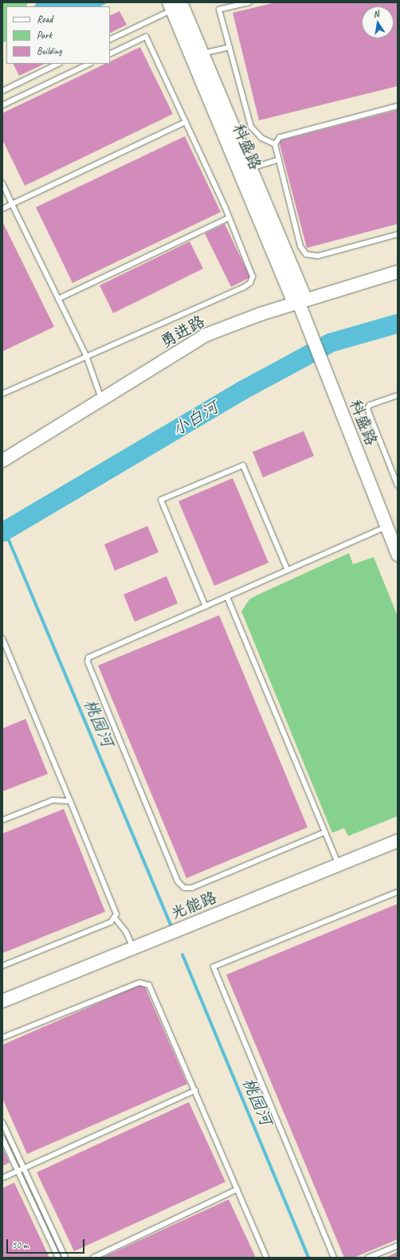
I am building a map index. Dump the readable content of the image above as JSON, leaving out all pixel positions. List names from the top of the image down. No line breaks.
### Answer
{"streets":{"street":["科盛路","勇进路","光能路"]},"crossings":[["科盛路","勇进路"]],"water":["小白河","桃园河"],"legend":["Road","Park","Building"],"scale_bar":"50 m","north":"top"}
